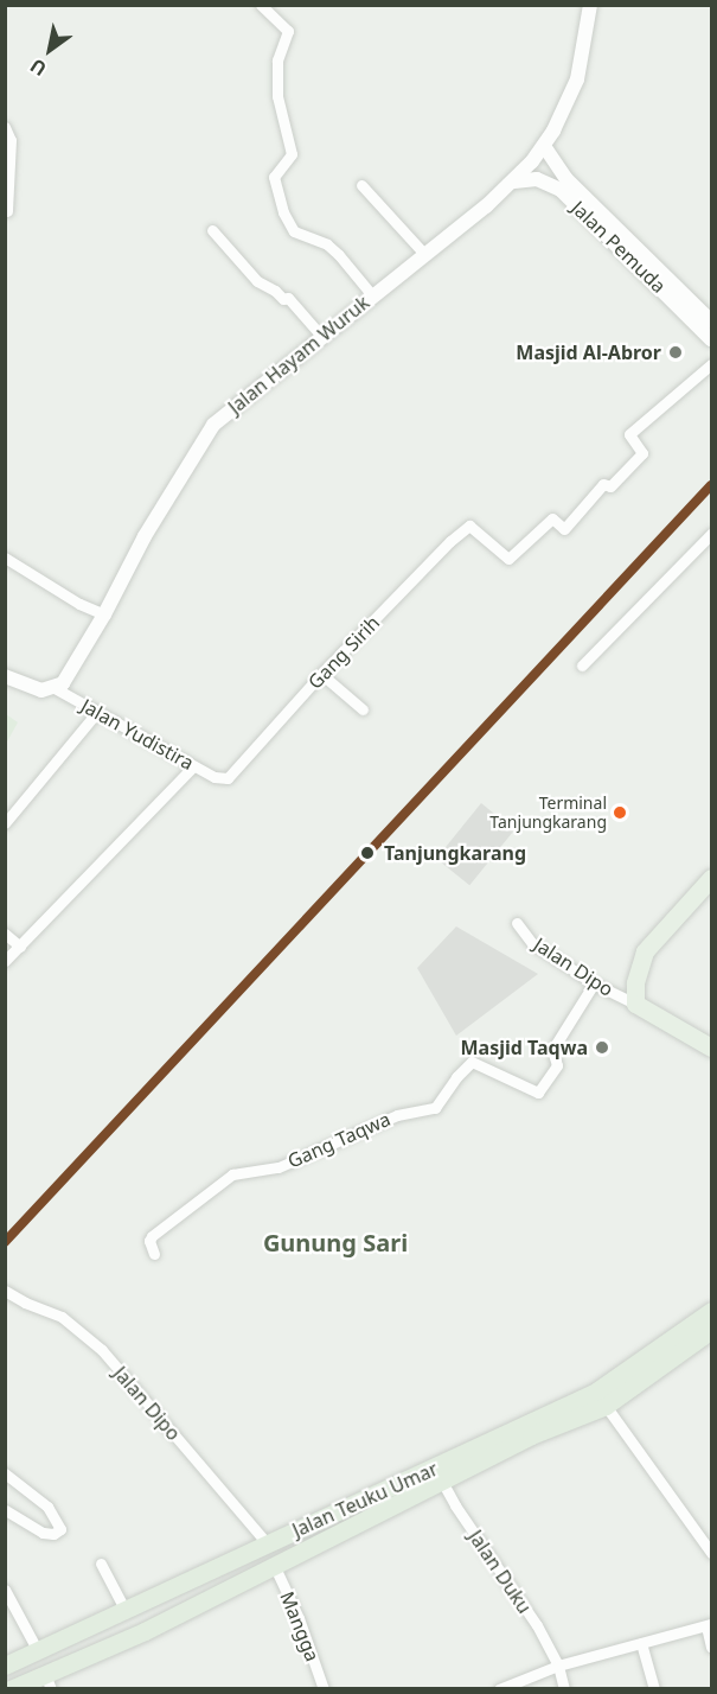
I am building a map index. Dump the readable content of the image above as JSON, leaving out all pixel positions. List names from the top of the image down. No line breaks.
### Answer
{"streets":{"highway":["Jalan Teuku Umar"],"street":["Jalan Pemuda","Jalan Hayam Wuruk","Gang Sirih","Jalan Yudistira","Jalan Dipo","Gang Taqwa","Jalan Duku","Mangga"]},"crossings":[["Jalan Pemuda","Jalan Hayam Wuruk"],["Jalan Hayam Wuruk","Jalan Yudistira"],["Gang Sirih","Jalan Yudistira"],["Jalan Dipo","Gang Taqwa"],["Jalan Dipo","Jalan Teuku Umar"],["Jalan Teuku Umar","Jalan Duku"],["Jalan Teuku Umar","Mangga"]],"districts":["Gunung Sari"],"places":["Masjid Al-Abror","Terminal Tanjungkarang","Tanjungkarang","Masjid Taqwa"],"north":"bottom left"}
